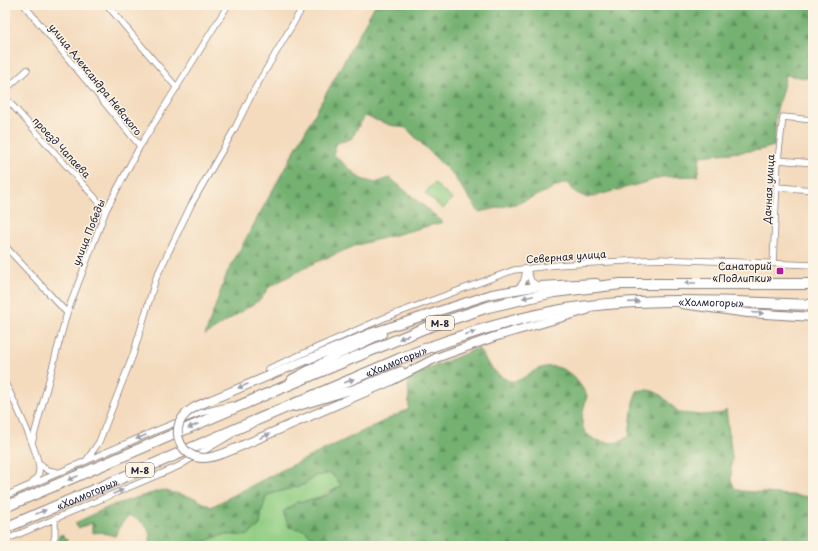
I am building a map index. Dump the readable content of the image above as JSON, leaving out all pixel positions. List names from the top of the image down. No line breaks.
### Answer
{"streets":{"highway":["«Холмогоры»","М-8"],"street":["улица Александра Невского","проезд Чапаева","Дачная улица","улица Победы","Северная улица"]},"crossings":[["улица Александра Невского","улица Победы"],["проезд Чапаева","улица Победы"],["Дачная улица","Северная улица"]],"places":{"transit":["Санаторий «Подлипки»"]}}
